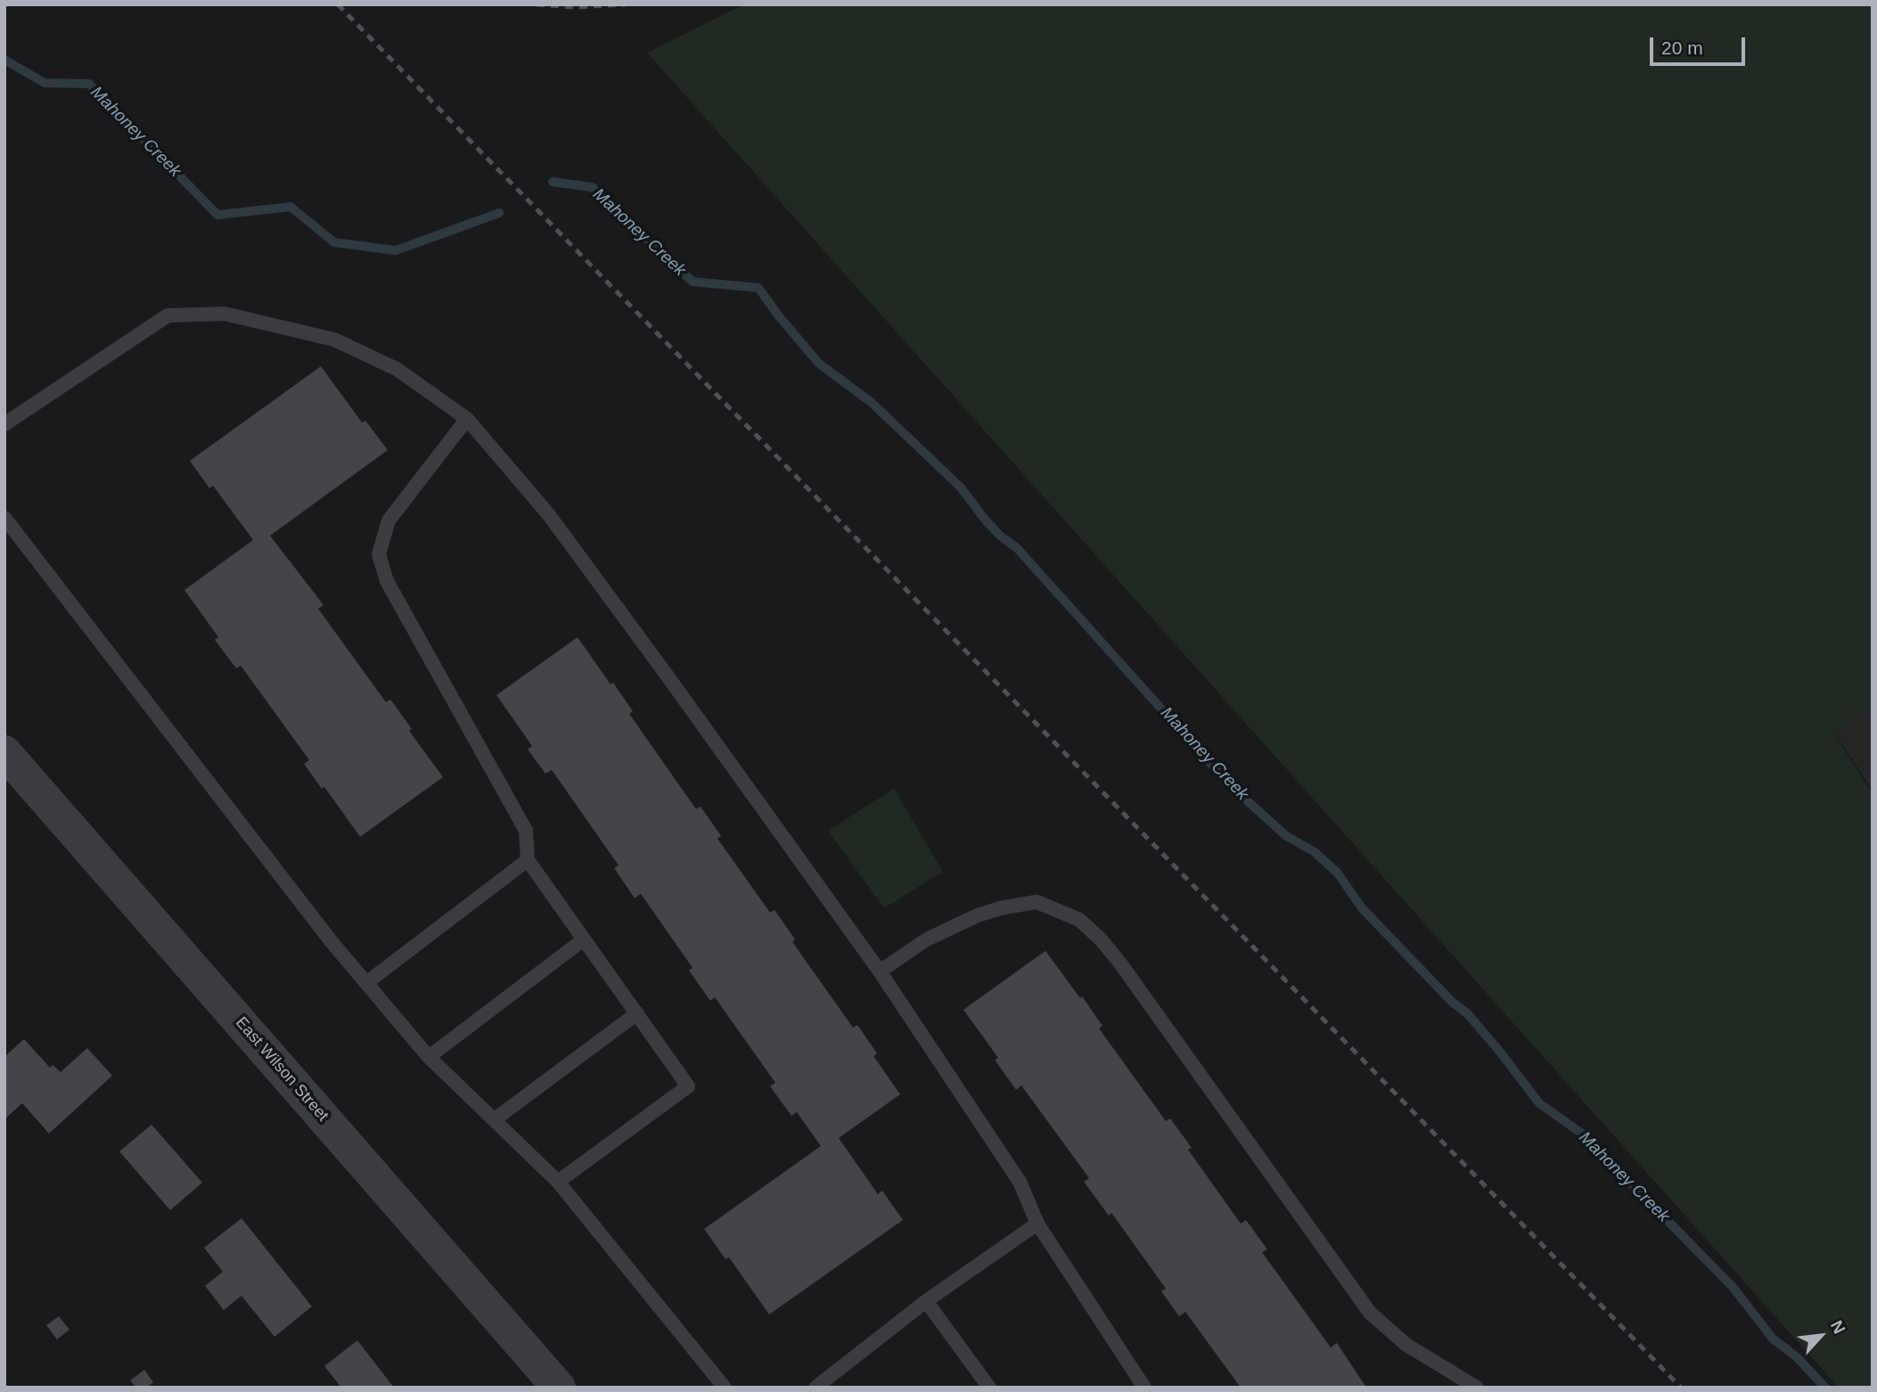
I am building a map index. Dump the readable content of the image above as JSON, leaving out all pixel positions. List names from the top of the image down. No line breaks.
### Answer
{"streets":{"street":["East Wilson Street"]},"water":["Mahoney Creek"],"scale_bar":"20 m","north":"top right"}
